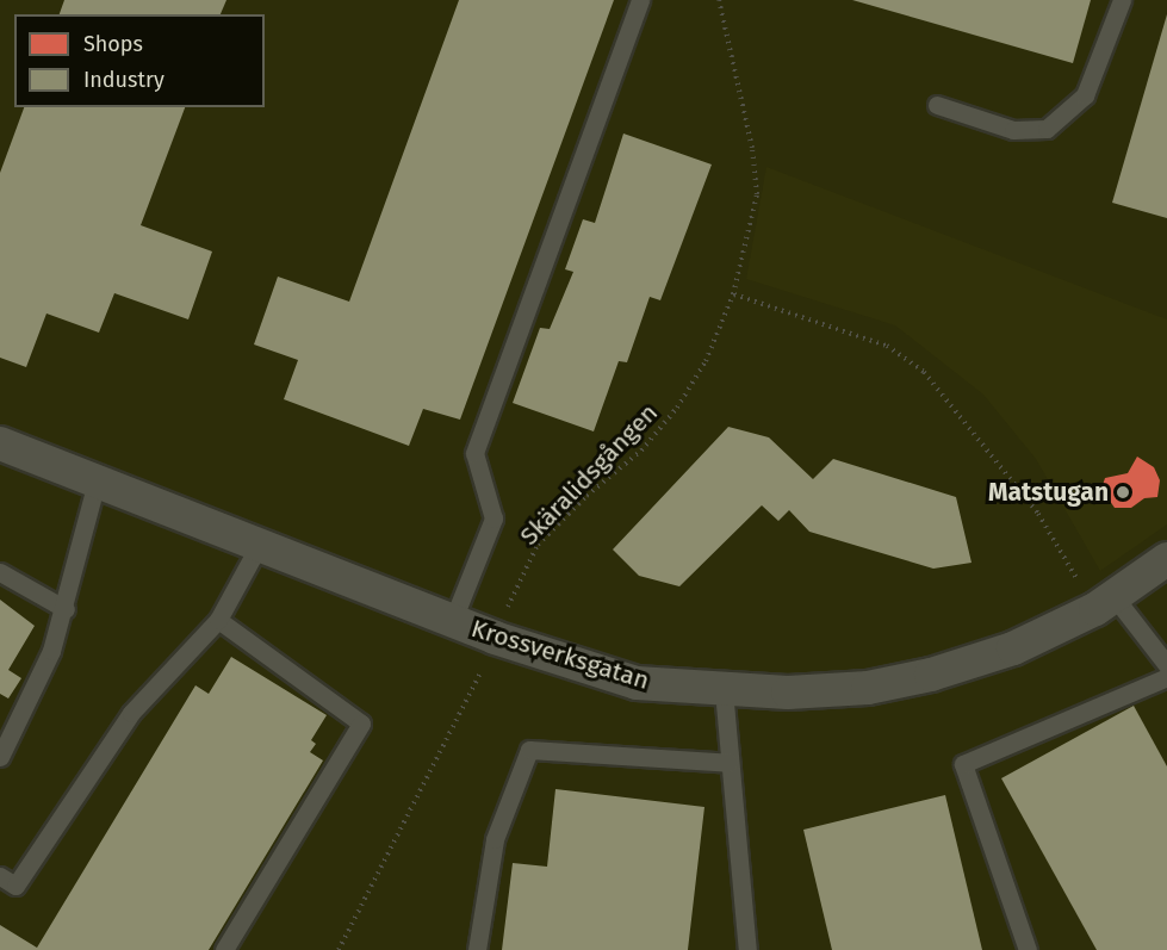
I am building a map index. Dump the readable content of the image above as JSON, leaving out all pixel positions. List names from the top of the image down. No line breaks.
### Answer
{"streets":{"street":["Krossverksgatan"],"path":["Skäralidsgången"]},"crossings":[["Skäralidsgången","Krossverksgatan"]],"places":["Matstugan"],"legend":["Shops","Industry"]}
